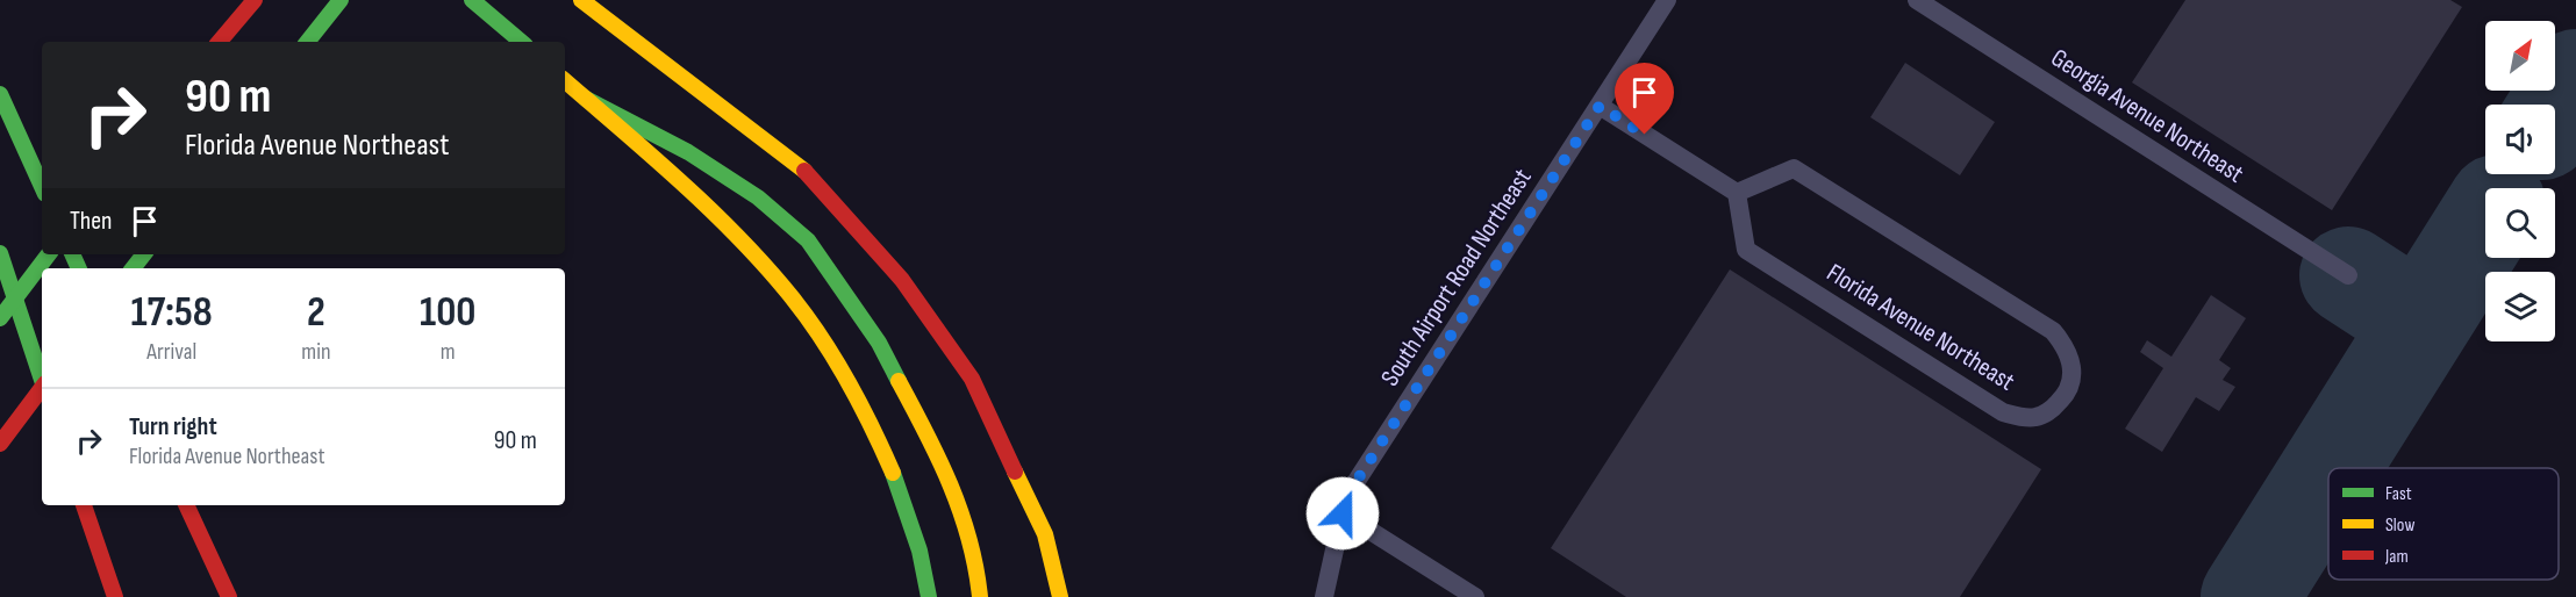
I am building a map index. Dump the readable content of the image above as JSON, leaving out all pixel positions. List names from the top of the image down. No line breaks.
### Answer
{"streets":{"lane":["Georgia Avenue Northeast","South Airport Road Northeast","Florida Avenue Northeast"]},"legend":["Fast","Slow","Jam"],"north":"top right","page":{"turn":["90 m","Florida Avenue Northeast"],"then":"Then","eta":["17:58","Arrival","2","min","100","m"],"list":[{"name":"Turn right","note":"Florida Avenue Northeast","value":"90 m"}]}}
